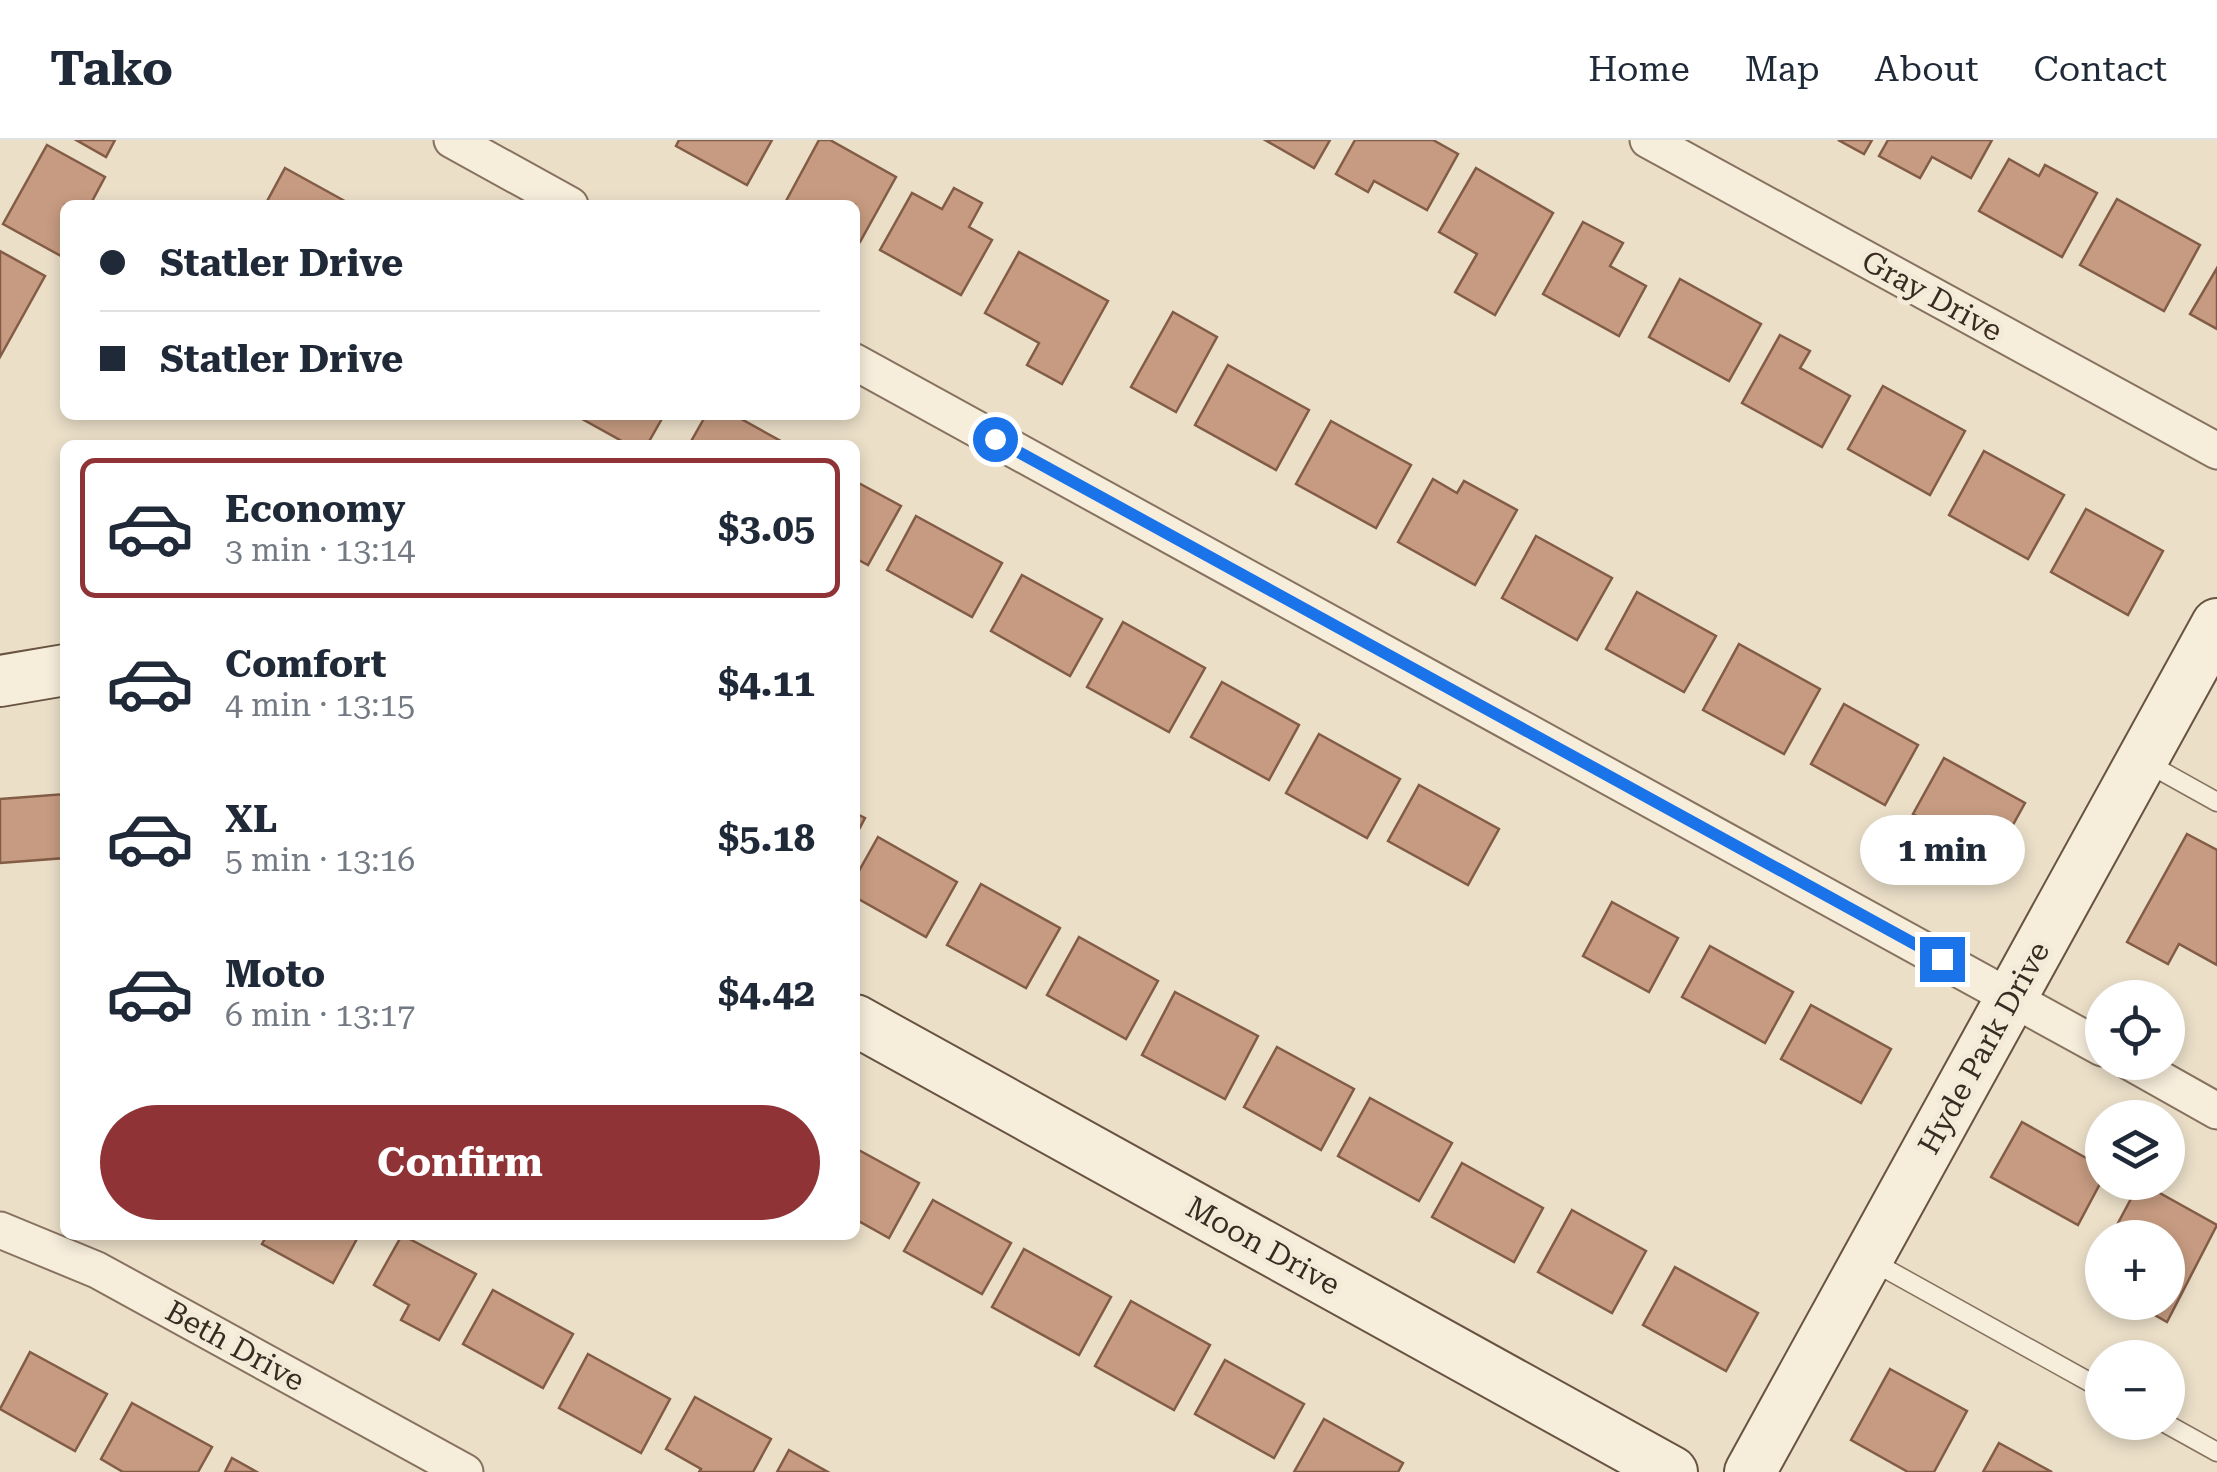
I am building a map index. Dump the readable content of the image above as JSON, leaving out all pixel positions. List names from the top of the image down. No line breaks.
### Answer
{"streets":{"street":["Gray Drive","Hyde Park Drive","Moon Drive","Beth Drive"]},"page":{"header":"Tako","nav":["Home","Map","About","Contact"],"banner":["Statler Drive","Statler Drive"],"list":[{"name":"Economy","note":"3 min · 13:14","value":"$3.05"},{"name":"Comfort","note":"4 min · 13:15","value":"$4.11"},{"name":"XL","note":"5 min · 13:16","value":"$5.18"},{"name":"Moto","note":"6 min · 13:17","value":"$4.42"}],"bubble":"1 min","map_buttons":["+","−"],"buttons":"Confirm"}}
